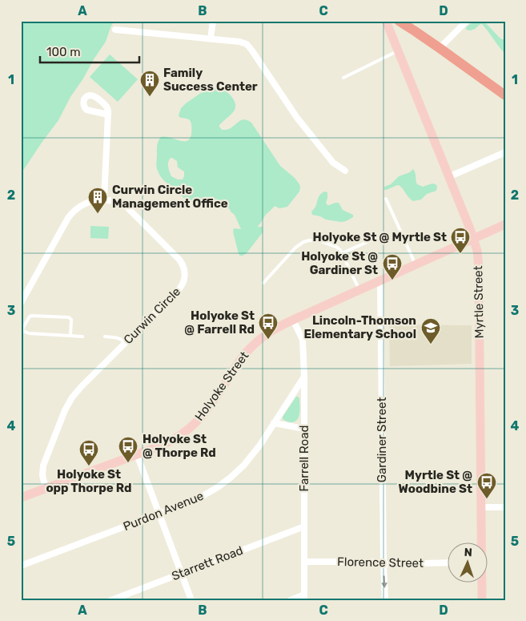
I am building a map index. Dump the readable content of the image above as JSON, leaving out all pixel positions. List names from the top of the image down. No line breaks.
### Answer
{"streets":{"main road":["Myrtle Street","Holyoke Street"],"street":["Curwin Circle","Gardiner Street","Farrell Road","Purdon Avenue","Florence Street","Starrett Road"]},"crossings":[["Myrtle Street","Holyoke Street"],["Curwin Circle","Holyoke Street"],["Holyoke Street","Gardiner Street"],["Holyoke Street","Farrell Road"],["Gardiner Street","Florence Street"],["Farrell Road","Purdon Avenue"],["Farrell Road","Florence Street"],["Farrell Road","Starrett Road"]],"places":{"building":["Family Success Center","Curwin Circle Management Office"],"bus stop":["Holyoke St @ Myrtle St","Holyoke St @ Gardiner St","Holyoke St @ Farrell Rd","Holyoke St @ Thorpe Rd","Holyoke St opp Thorpe Rd","Myrtle St @ Woodbine St"],"school or university":["Lincoln-Thomson Elementary School"]},"scale_bar":"100 m","north":"top","grid":{"columns":["A","B","C","D"],"rows":["1","2","3","4","5"]}}
